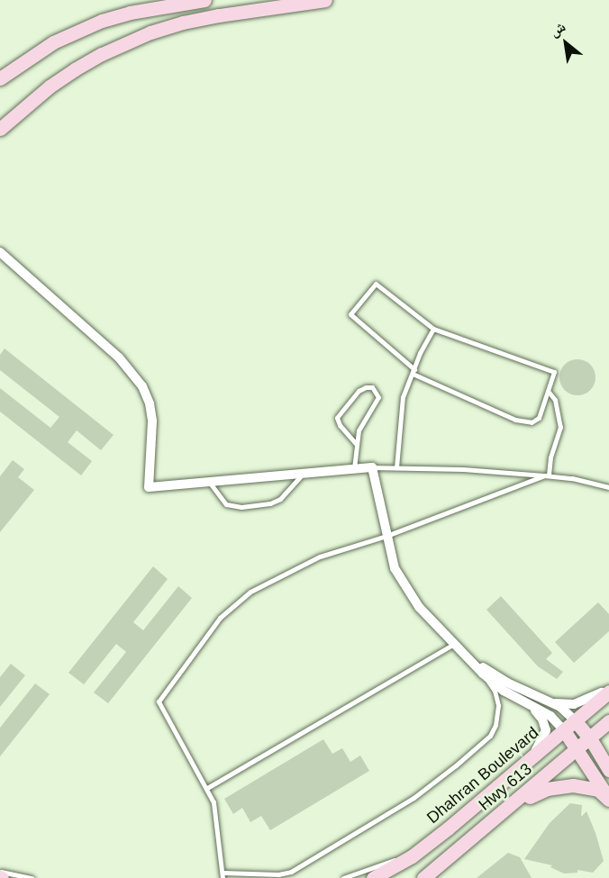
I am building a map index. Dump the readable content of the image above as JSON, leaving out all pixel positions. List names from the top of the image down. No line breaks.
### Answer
{"streets":{"main road":["Dhahran Boulevard","Hwy 613"]},"north":"top left"}
